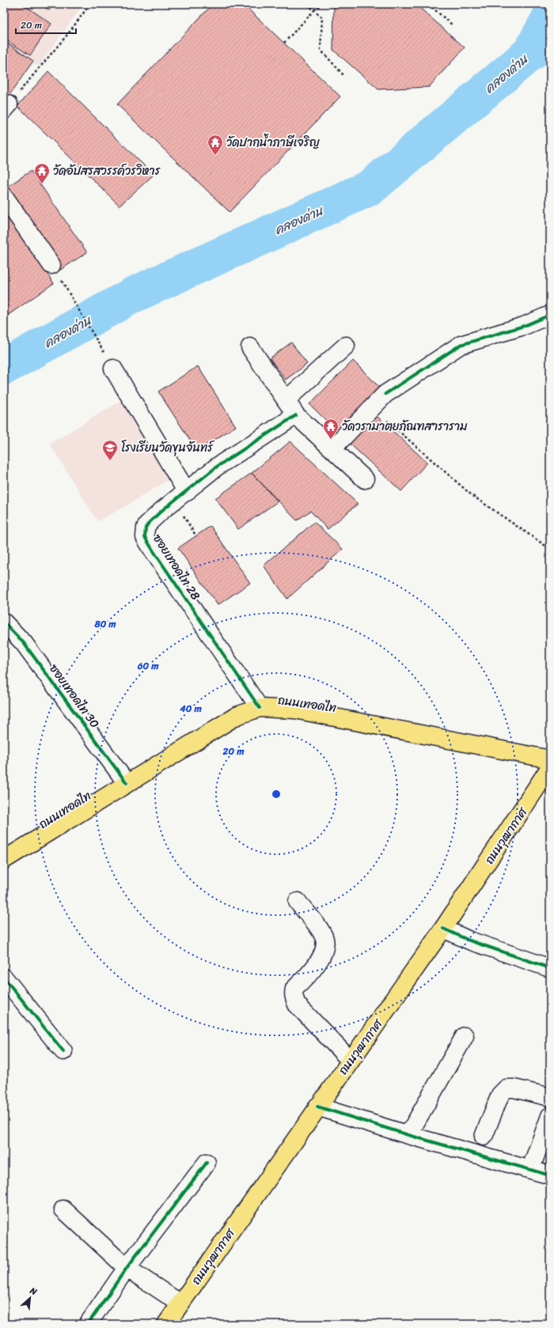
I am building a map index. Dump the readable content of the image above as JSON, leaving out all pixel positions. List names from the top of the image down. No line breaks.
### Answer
{"streets":{"main road":["ถนนเทอดไท","ถนนวุฒากาศ"],"street":["ซอยเทอดไท 28","ซอยเทอดไท 30"]},"crossings":[["ซอยเทอดไท 28","ถนนเทอดไท"],["ซอยเทอดไท 30","ถนนเทอดไท"]],"water":["คลองด่าน"],"places":{"temple":["วัดปากน้ำภาษีเจริญ","วัดอัปสรสวรรค์วรวิหาร","วัดวรามาตยภัณฑสาราราม"],"school or university":["โรงเรียนวัดขุนจันทร์"]},"scale_bar":"20 m","north":"top right","rings":["80 m","60 m","40 m","20 m"]}
